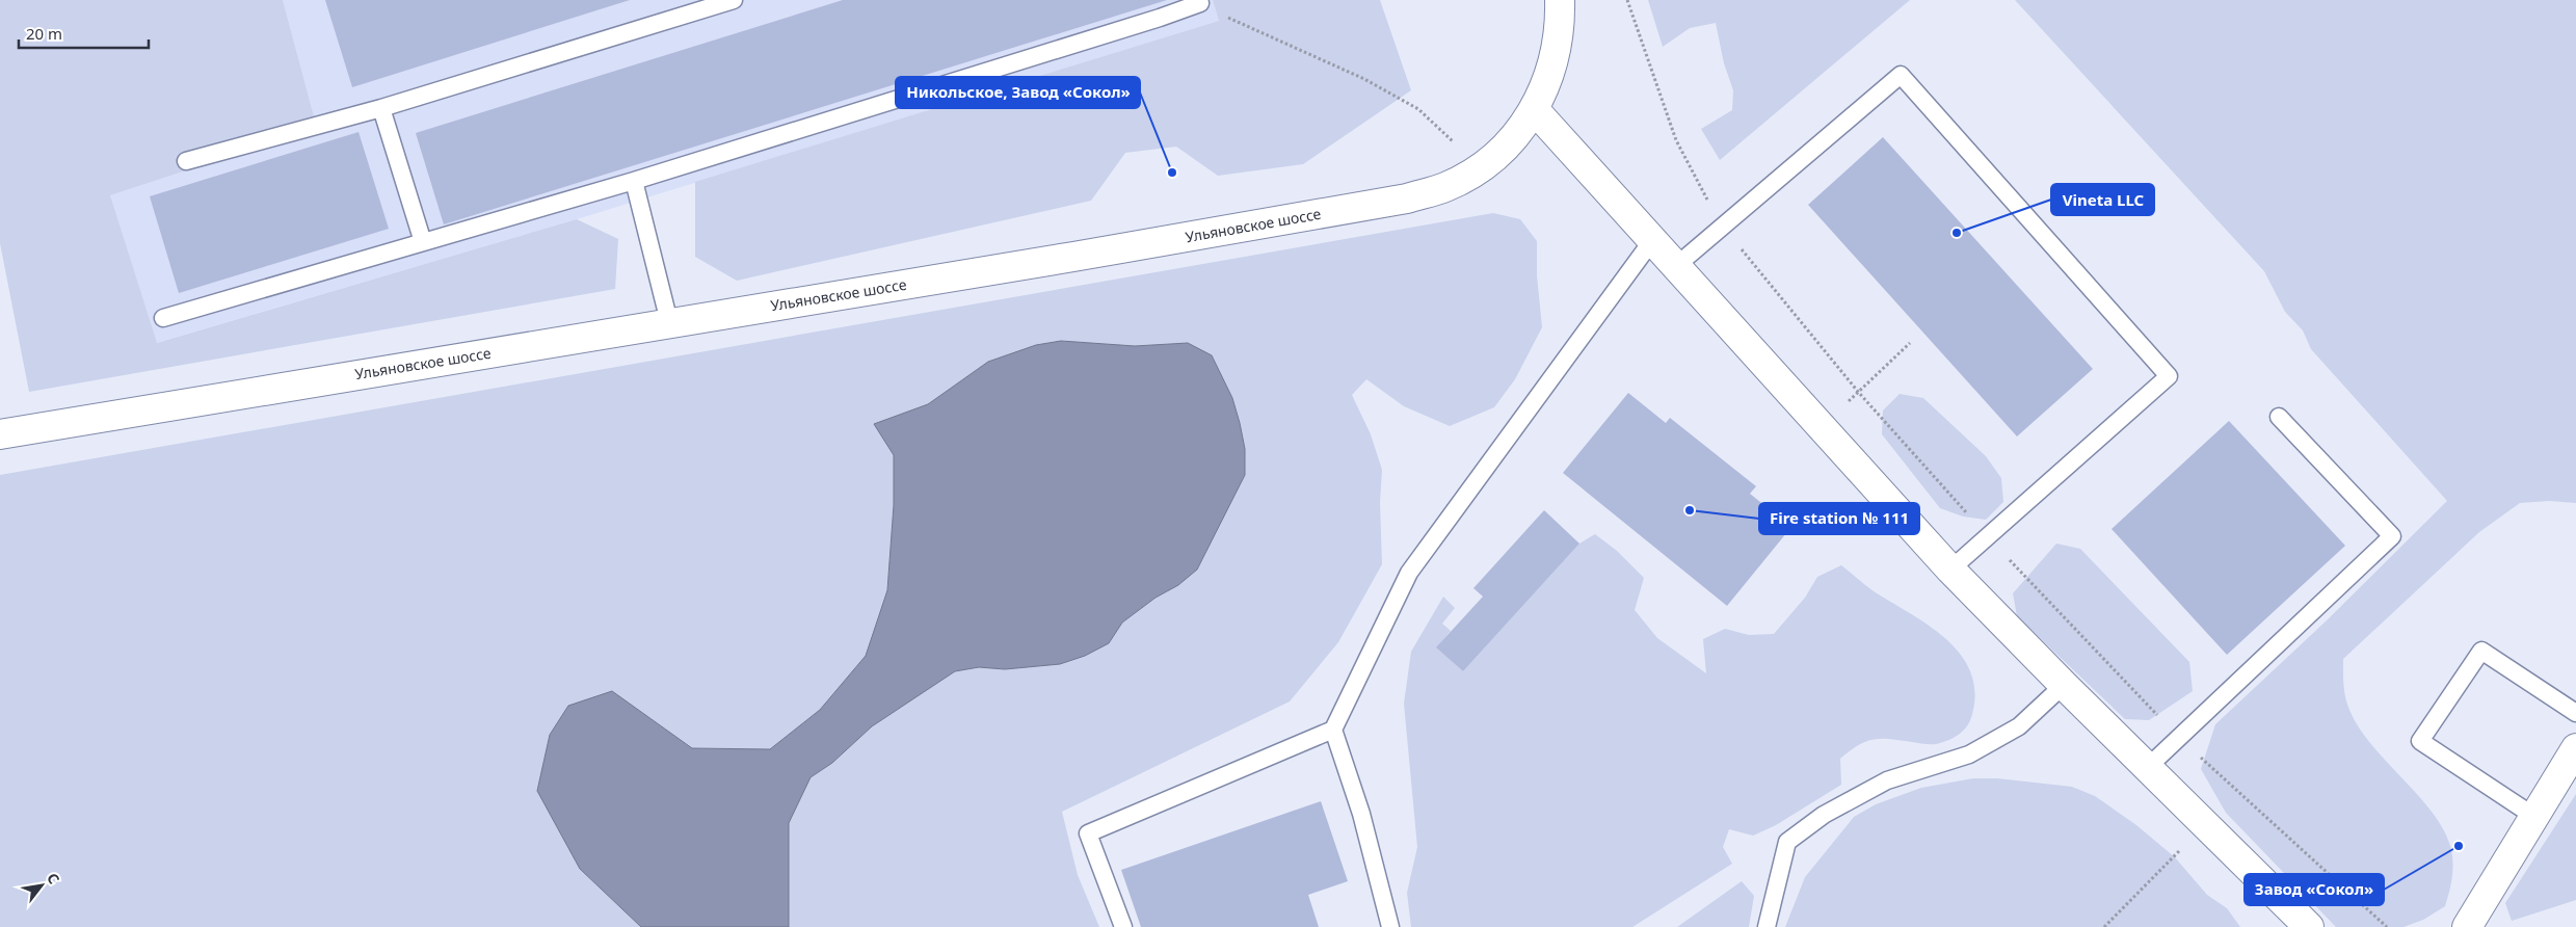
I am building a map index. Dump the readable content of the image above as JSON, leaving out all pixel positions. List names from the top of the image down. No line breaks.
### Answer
{"streets":{"main road":["Ульяновское шоссе"]},"places":["Никольское, Завод «Сокол»","Vineta LLC","Fire station № 111","Завод «Сокол»"],"scale_bar":"20 m","north":"top right"}
